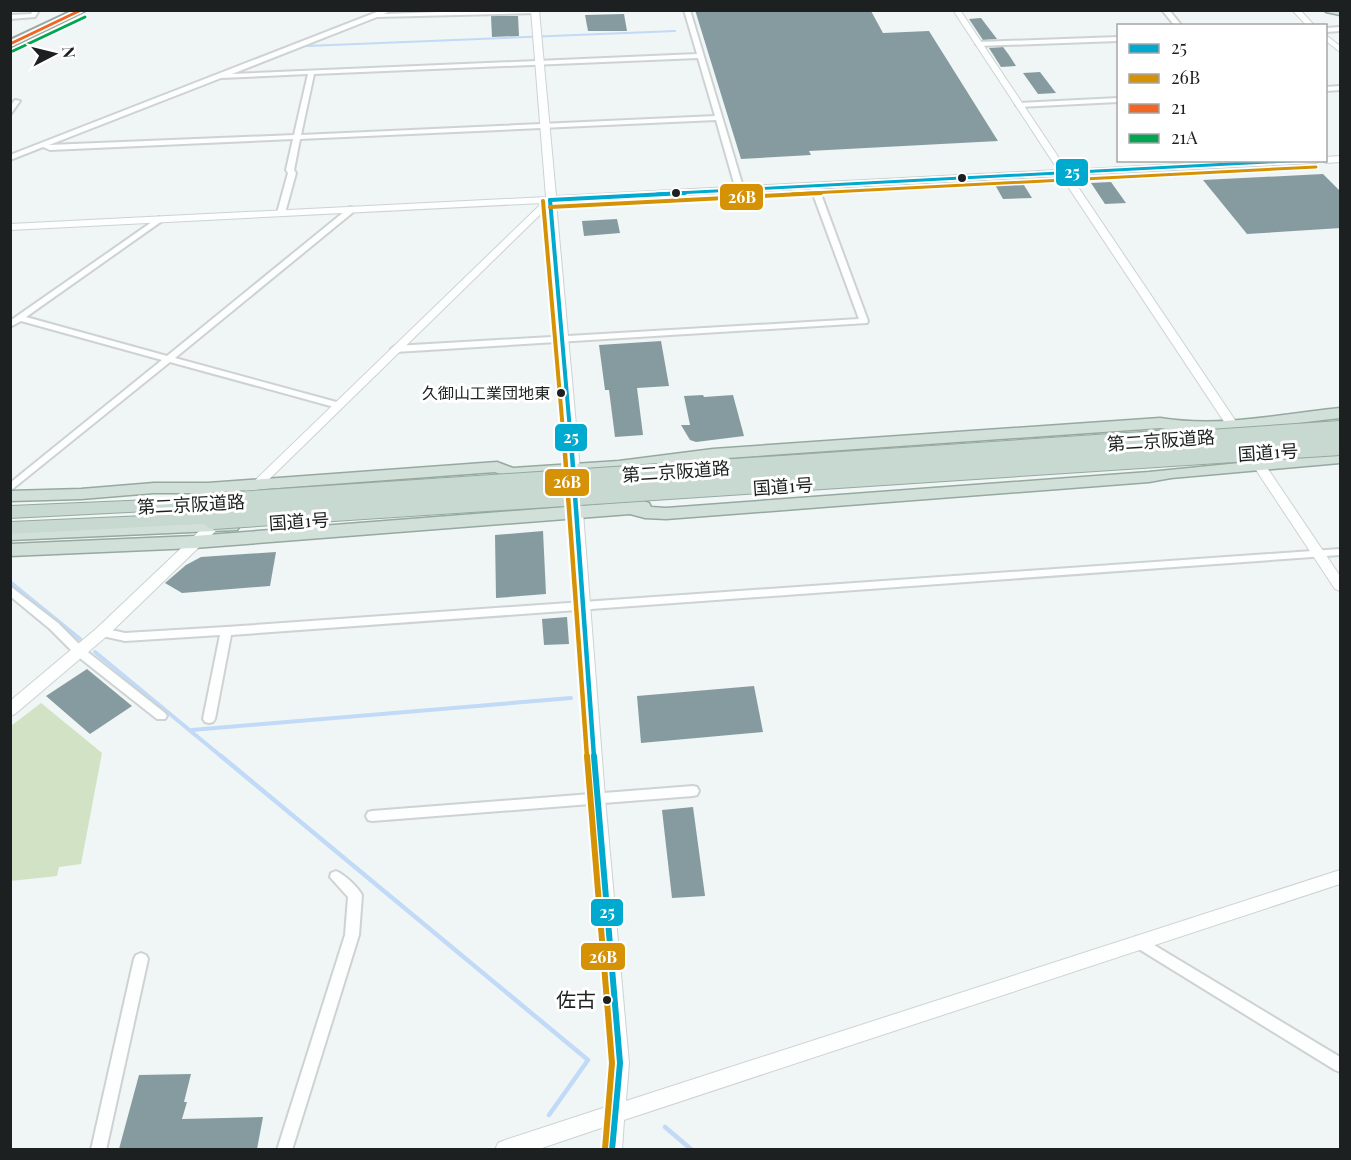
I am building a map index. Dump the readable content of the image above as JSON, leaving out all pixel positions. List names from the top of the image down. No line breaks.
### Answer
{"streets":{"highway":["第二京阪道路","国道1号"]},"crossings":[["第二京阪道路","国道1号"]],"places":["久御山工業団地東","佐古"],"lines":["transit line 21","transit line 21A","transit line 25","transit line 26B"],"legend":["25","26B","21","21A"],"north":"right"}
